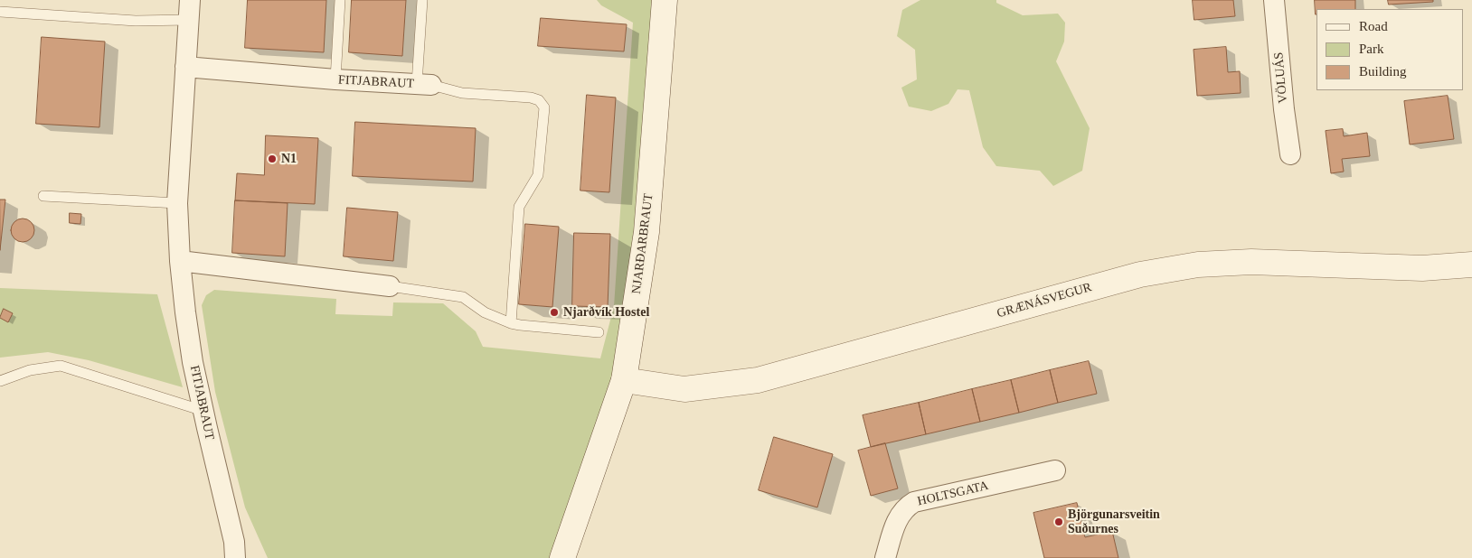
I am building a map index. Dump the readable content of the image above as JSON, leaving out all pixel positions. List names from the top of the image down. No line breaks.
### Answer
{"streets":{"street":["VÖLUÁS","FITJABRAUT","NJARÐARBRAUT","GRÆNÁSVEGUR","HOLTSGATA"]},"crossings":[["NJARÐARBRAUT","GRÆNÁSVEGUR"]],"places":["N1","Njarðvík Hostel","Björgunarsveitin Suðurnes"],"legend":["Road","Park","Building"]}
